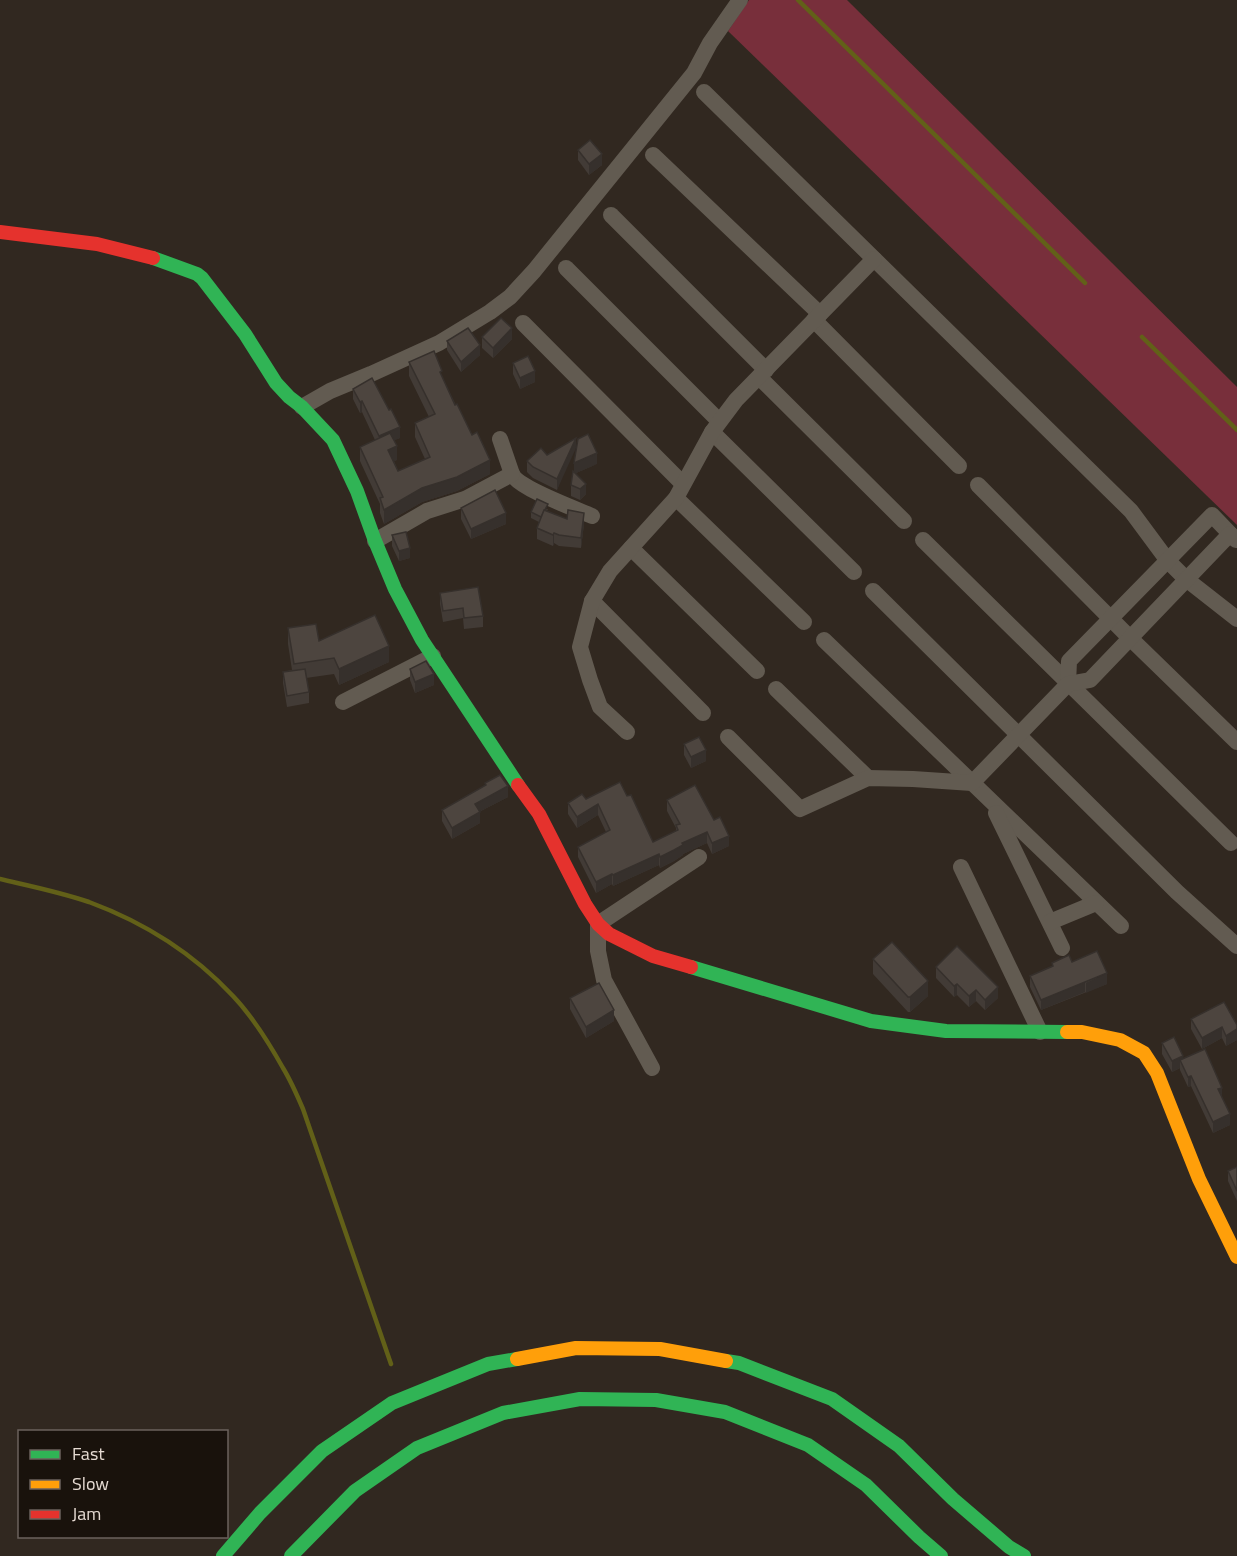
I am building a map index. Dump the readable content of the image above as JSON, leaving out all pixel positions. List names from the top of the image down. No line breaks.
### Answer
{"legend":["Fast","Slow","Jam"]}
